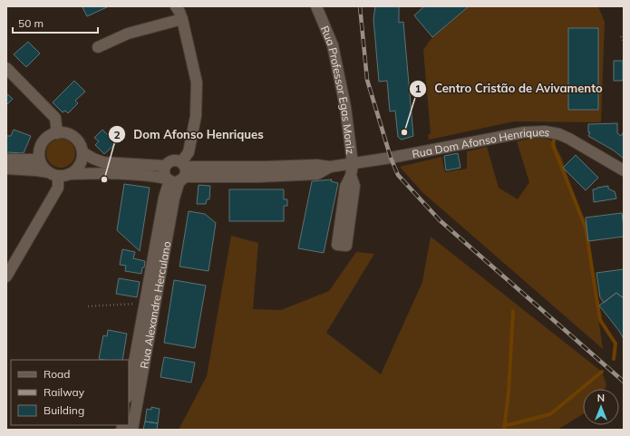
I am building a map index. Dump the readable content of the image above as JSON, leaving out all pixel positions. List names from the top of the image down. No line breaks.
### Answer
{"streets":{"street":["Rua Professor Egas Moniz","Rua Dom Afonso Henriques","Rua Alexandre Herculano"]},"crossings":[["Rua Professor Egas Moniz","Rua Dom Afonso Henriques"],["Rua Dom Afonso Henriques","Rua Alexandre Herculano"]],"places":["Centro Cristão de Avivamento","Dom Afonso Henriques"],"legend":["Road","Railway","Building"],"scale_bar":"50 m","north":"top"}
